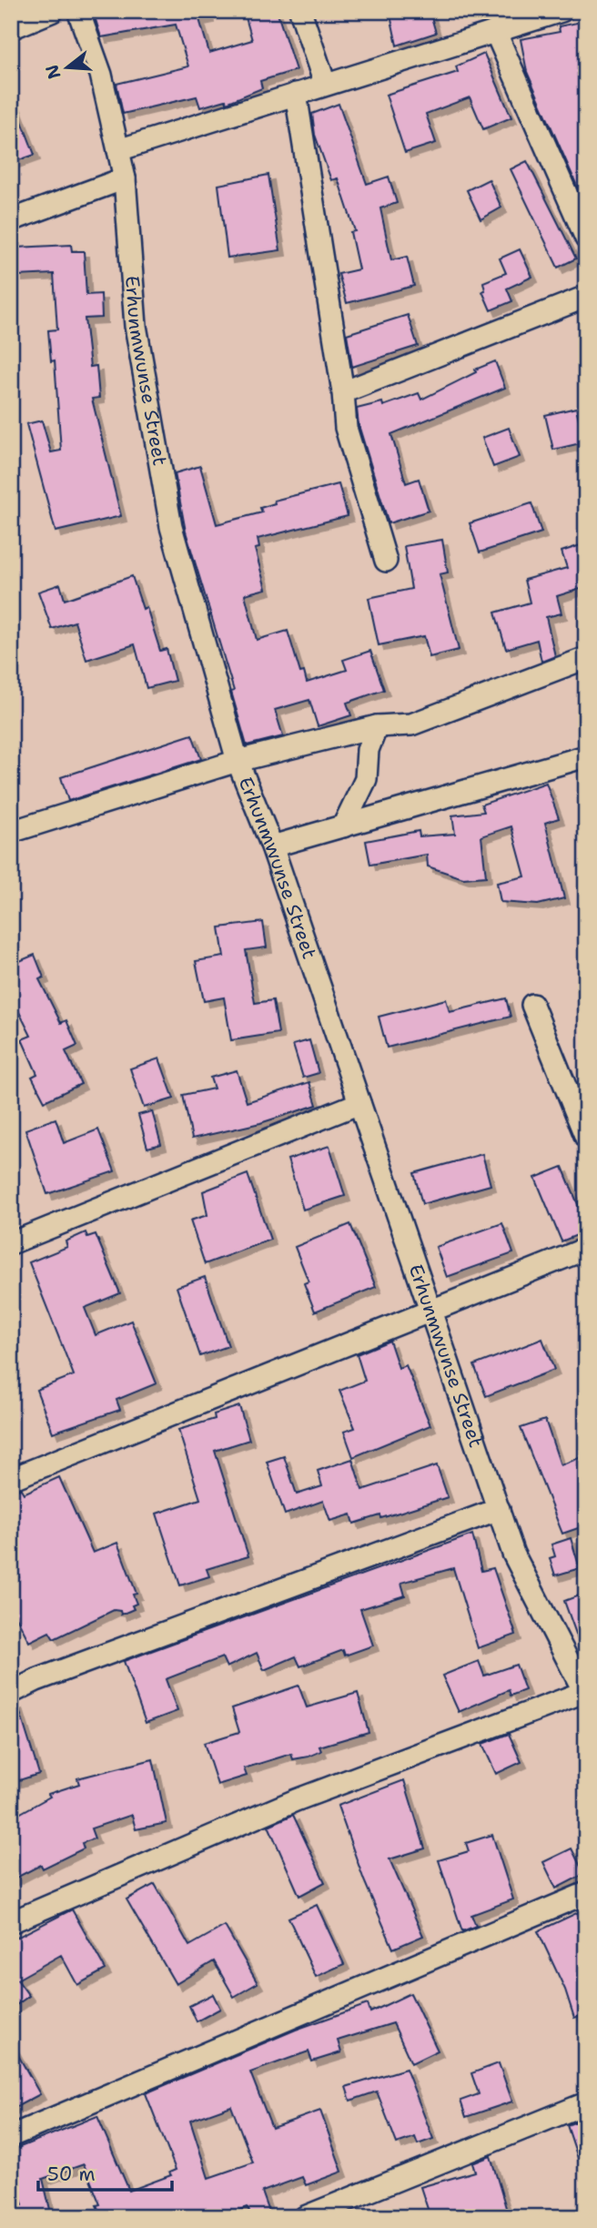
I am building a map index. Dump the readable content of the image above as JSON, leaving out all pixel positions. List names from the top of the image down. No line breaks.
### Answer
{"streets":{"street":["Erhunmwunse Street"]},"scale_bar":"50 m","north":"left"}
